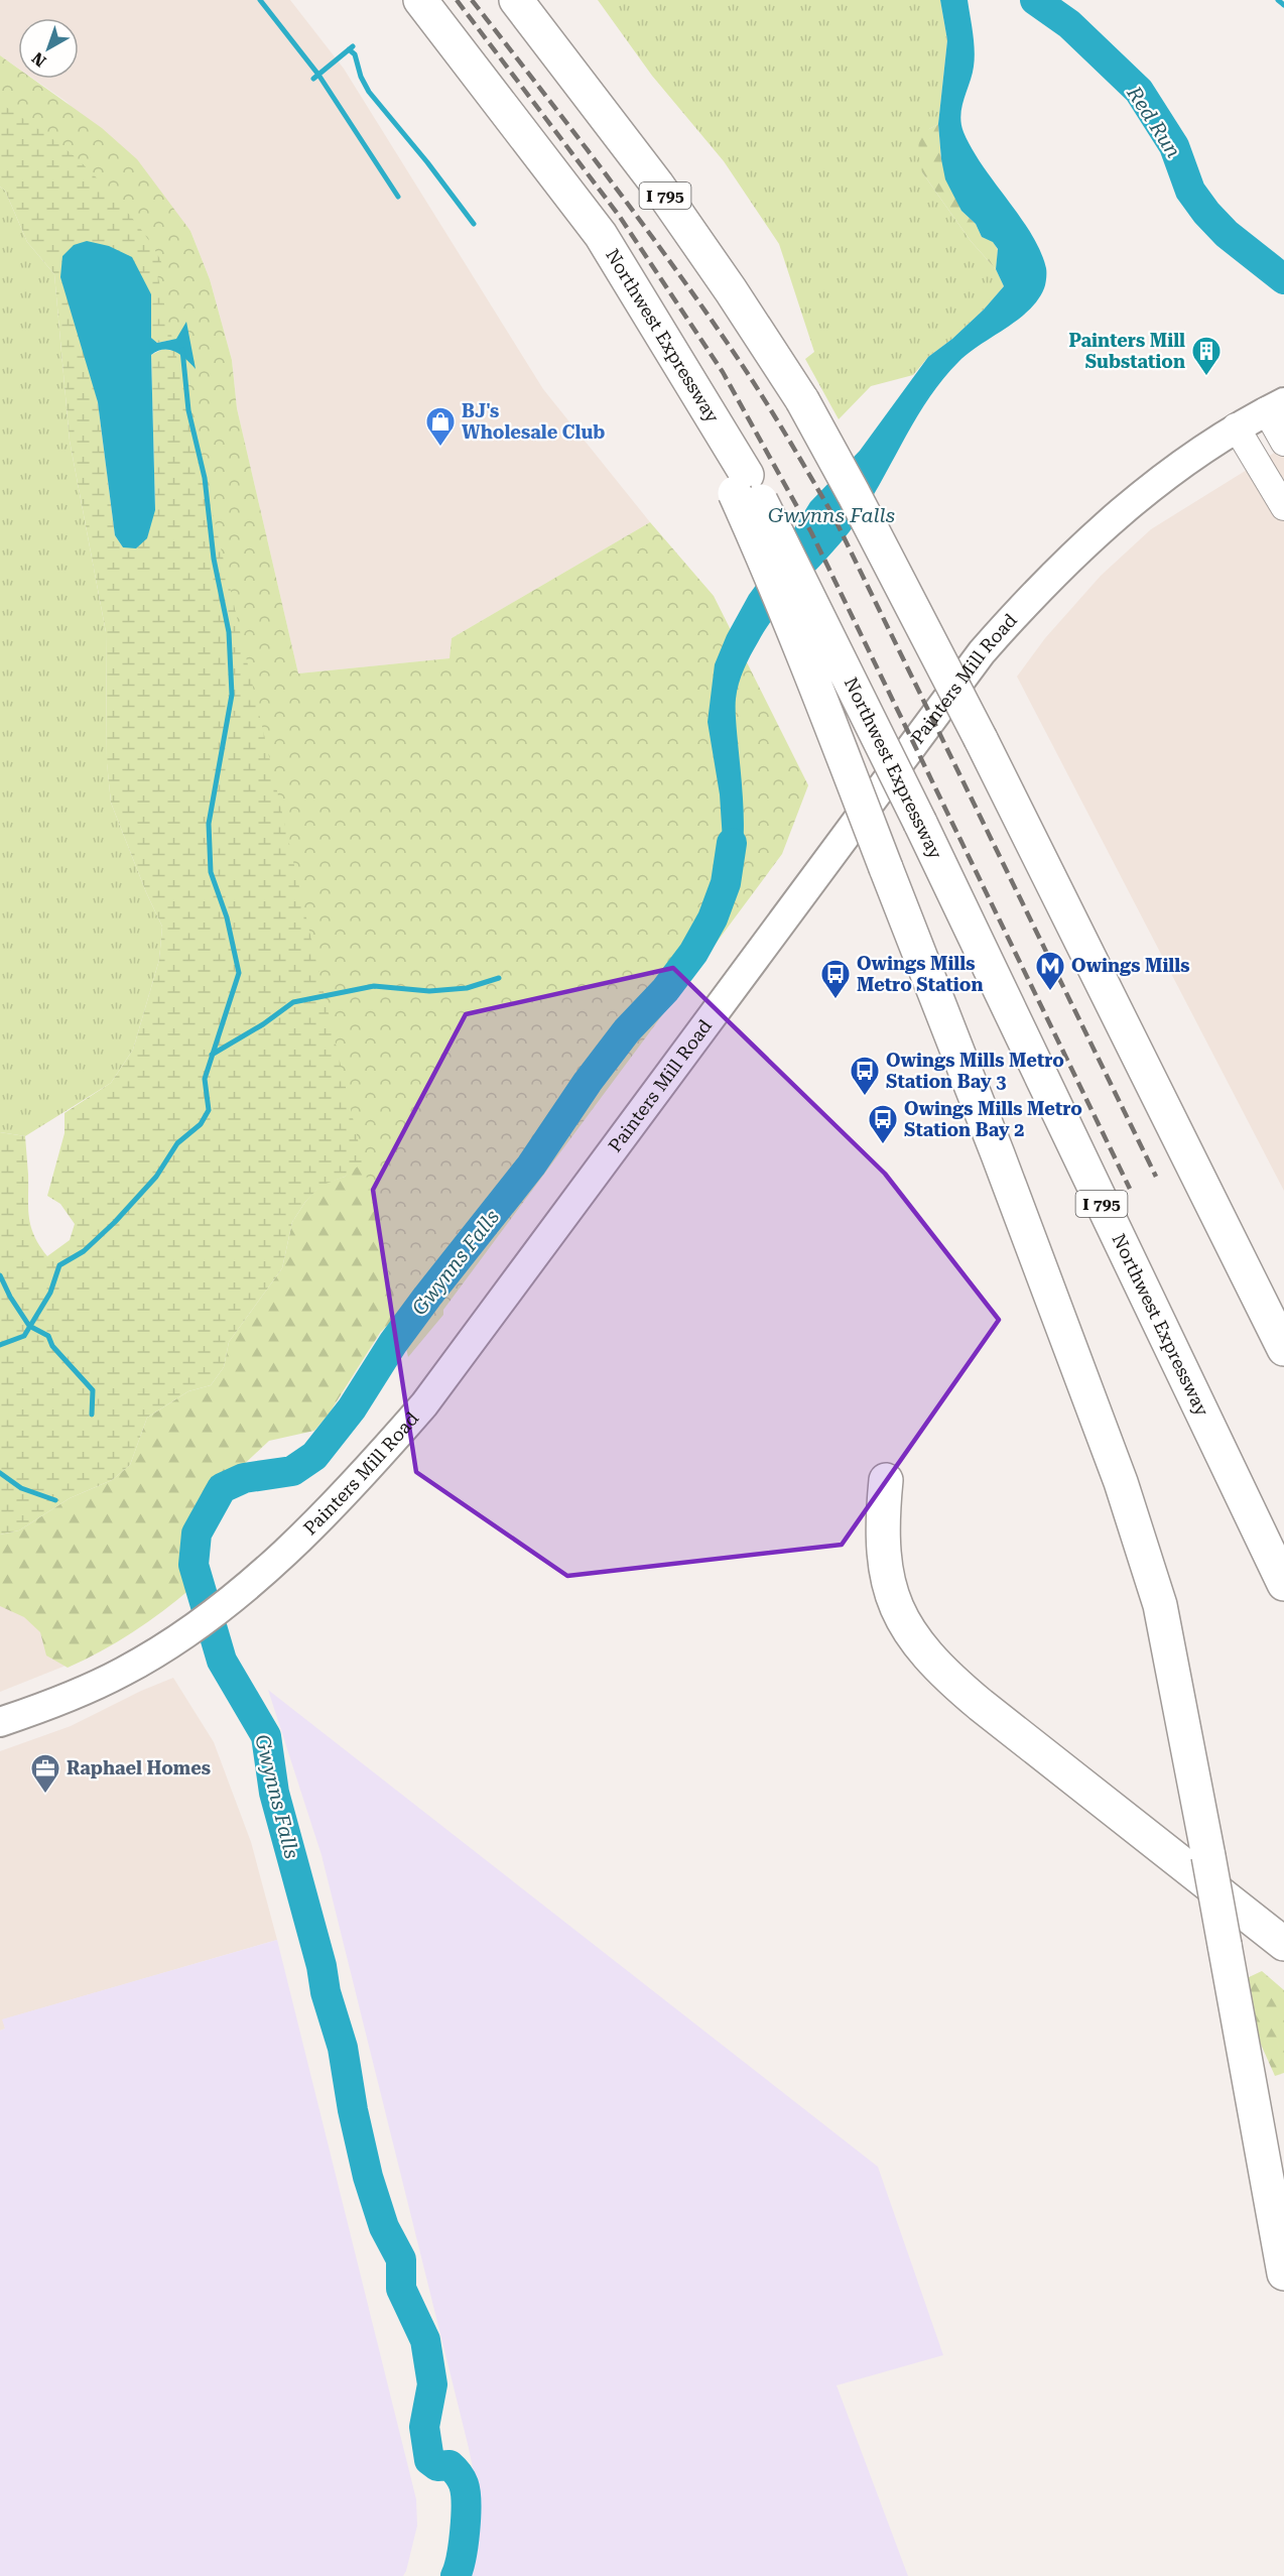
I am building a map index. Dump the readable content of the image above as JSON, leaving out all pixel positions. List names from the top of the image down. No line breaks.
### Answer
{"streets":{"highway":["I 795","Northwest Expressway"],"main road":["Painters Mill Road"]},"water":["Red Run","Gwynns Falls"],"places":{"building":["Painters Mill Substation"],"shop":["BJ's Wholesale Club"],"metro station":["Owings Mills"],"bus stop":["Owings Mills Metro Station","Owings Mills Metro Station Bay 3","Owings Mills Metro Station Bay 2"],"office":["Raphael Homes"]},"north":"bottom left"}
